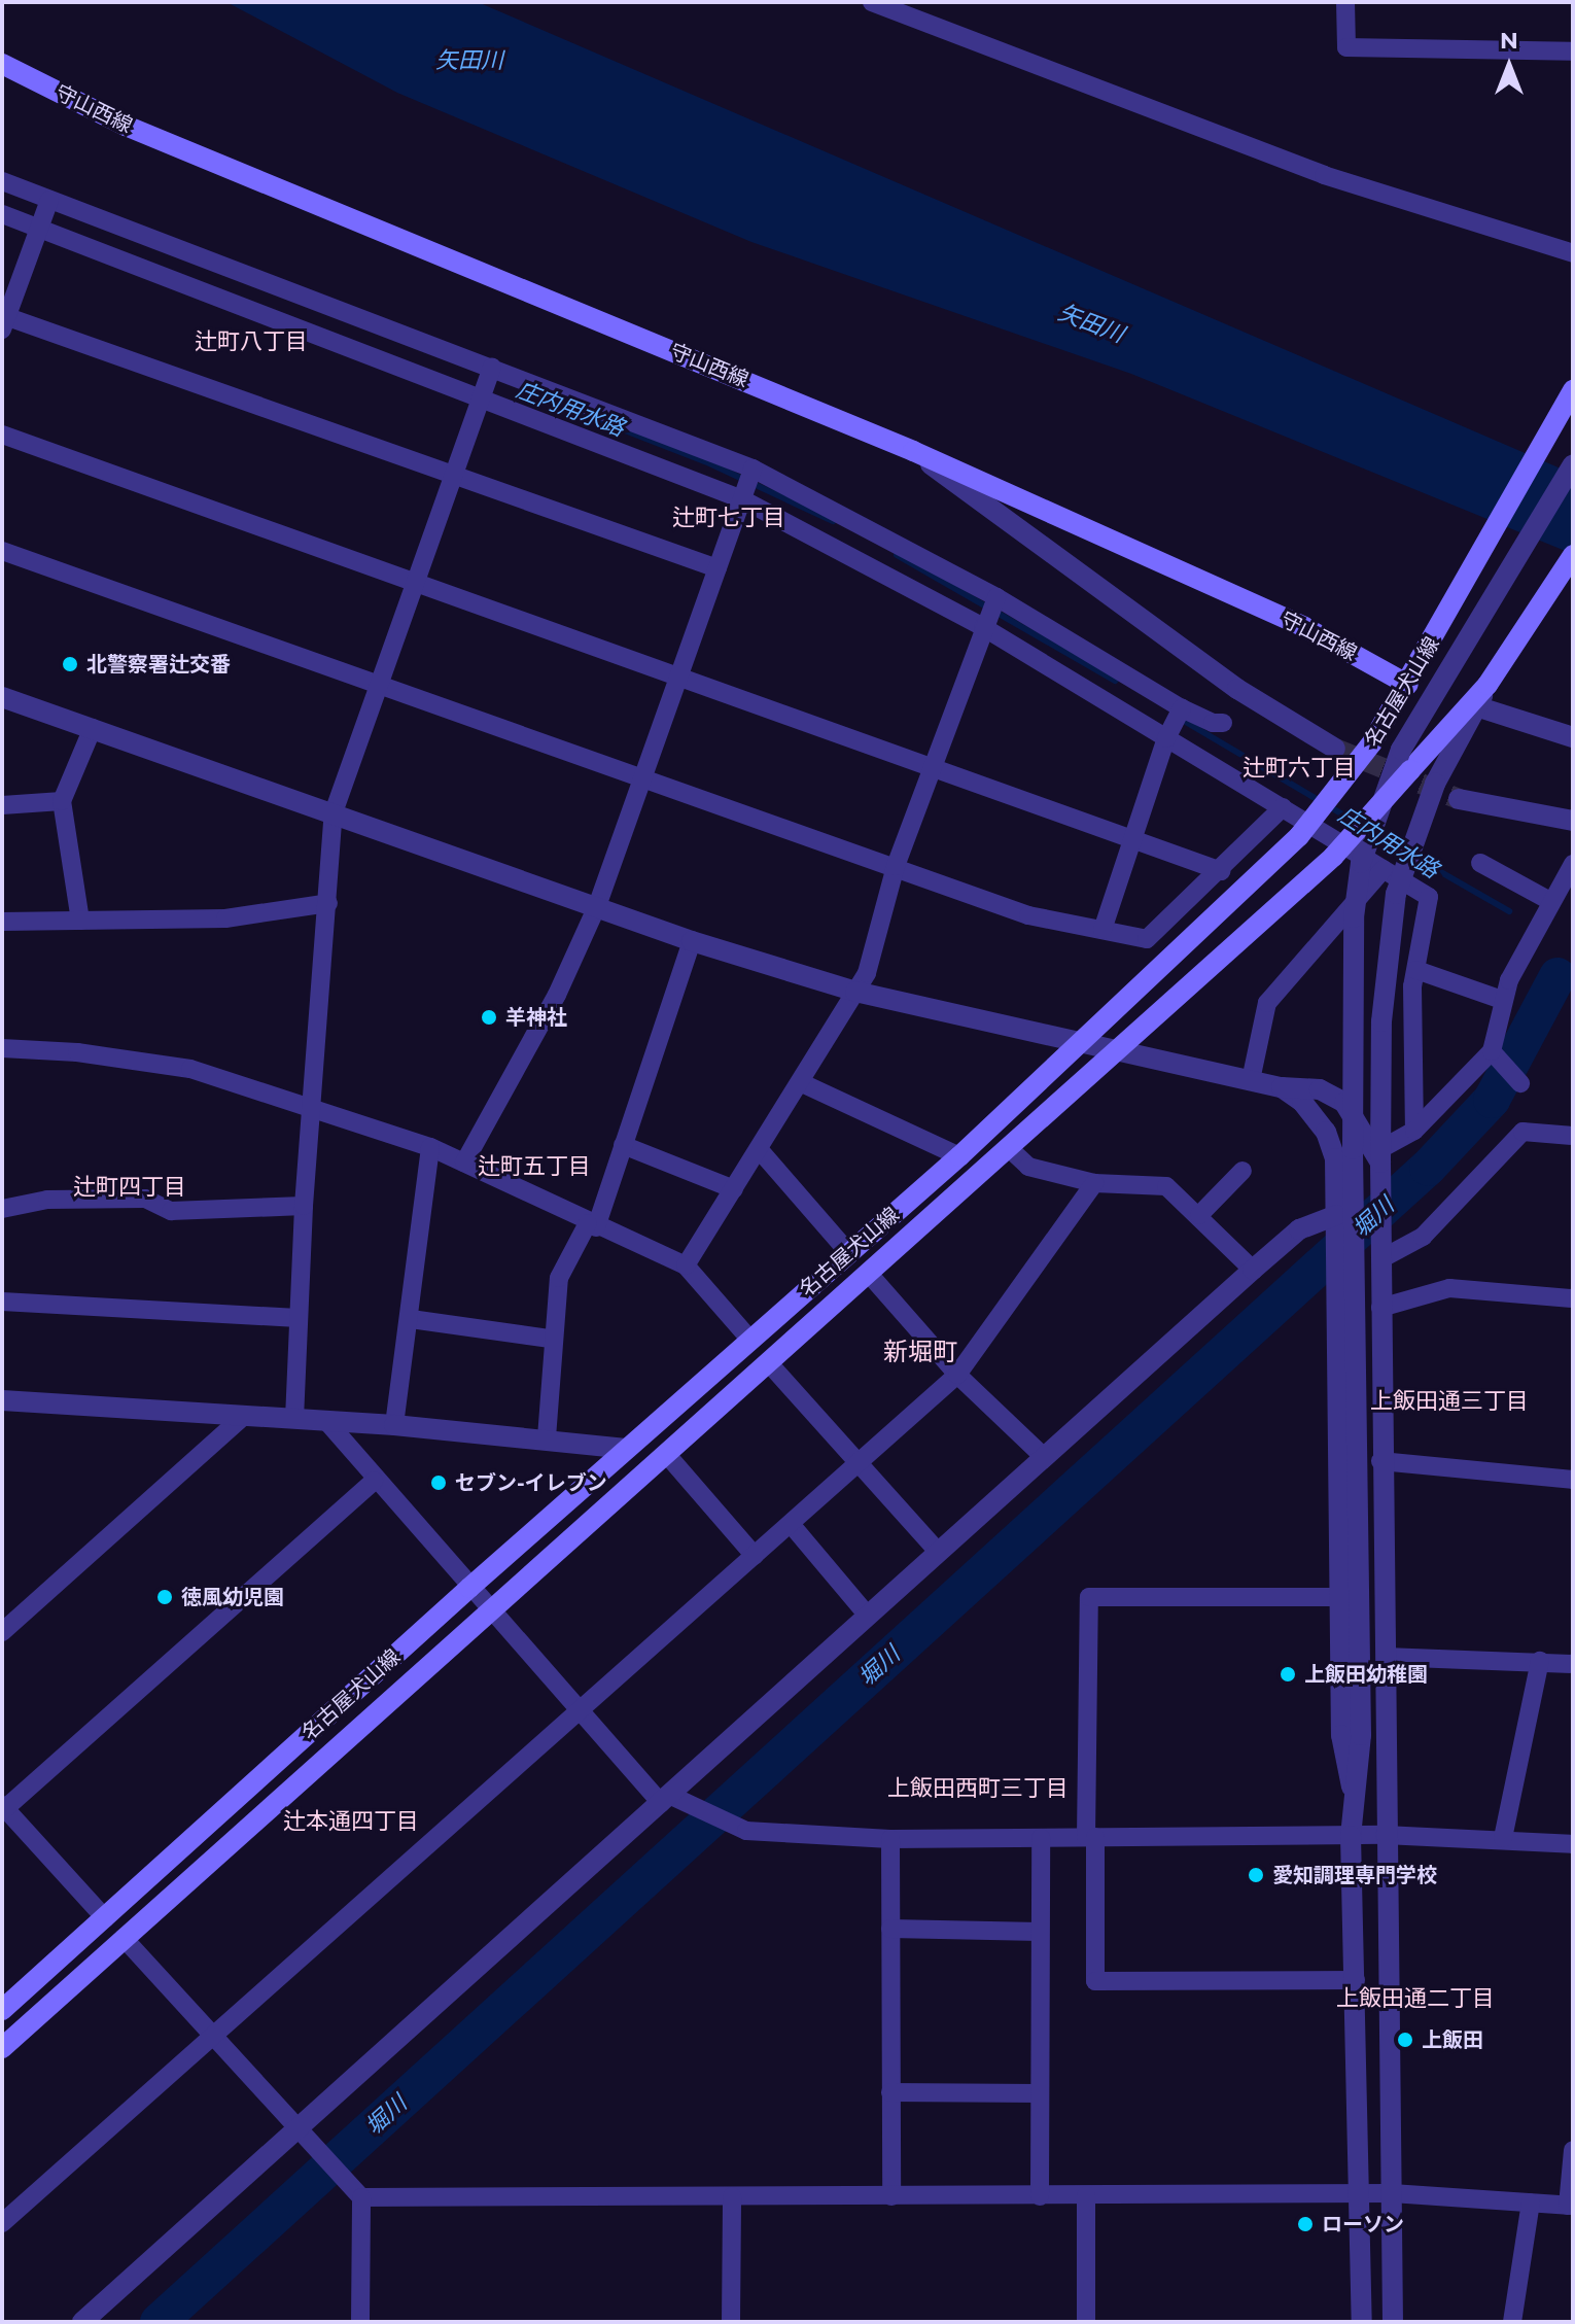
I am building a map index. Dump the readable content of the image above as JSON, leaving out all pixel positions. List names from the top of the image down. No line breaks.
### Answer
{"streets":{"main road":["守山西線","名古屋犬山線"]},"crossings":[["守山西線","名古屋犬山線"]],"districts":["辻町八丁目","辻町七丁目","辻町六丁目","辻町五丁目","辻町四丁目","新堀町","上飯田通三丁目","上飯田西町三丁目","辻本通四丁目","上飯田通二丁目"],"water":["矢田川","庄内用水路","堀川"],"places":["北警察署辻交番","羊神社","セブン-イレブン","徳風幼児園","上飯田幼稚園","愛知調理専門学校","上飯田","ローソン"],"north":"top"}
